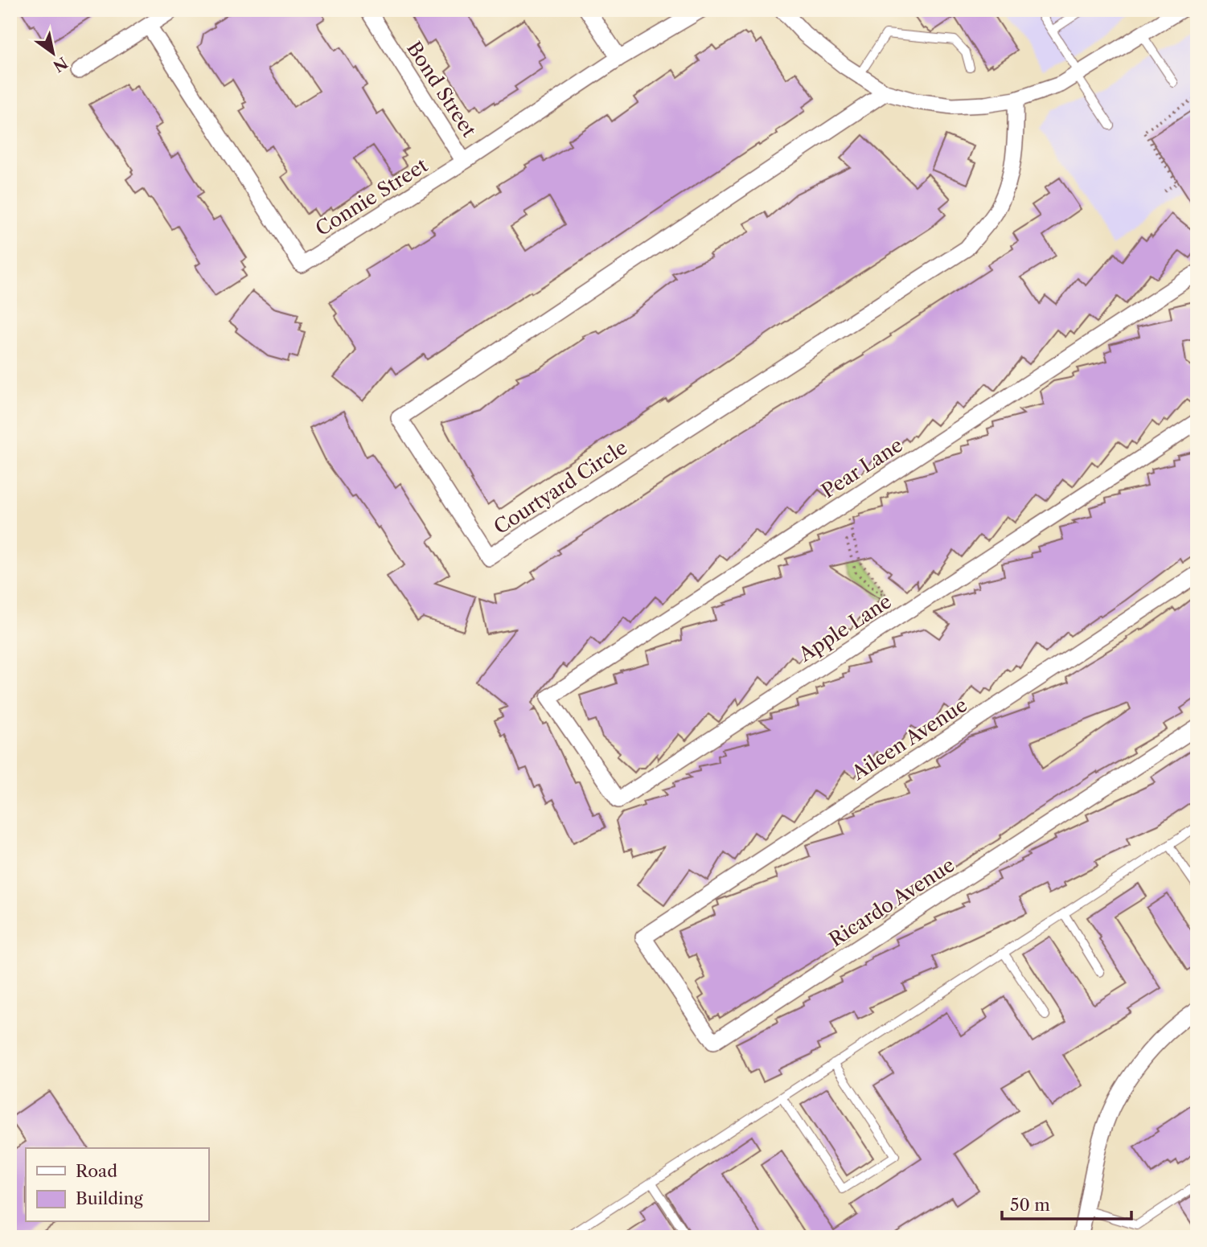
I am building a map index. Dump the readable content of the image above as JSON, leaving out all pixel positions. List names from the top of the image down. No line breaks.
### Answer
{"streets":{"street":["Bond Street","Connie Street","Pear Lane","Courtyard Circle","Apple Lane","Aileen Avenue","Ricardo Avenue"]},"crossings":[["Bond Street","Connie Street"],["Pear Lane","Apple Lane"],["Aileen Avenue","Ricardo Avenue"]],"legend":["Road","Building"],"scale_bar":"50 m","north":"bottom right"}
